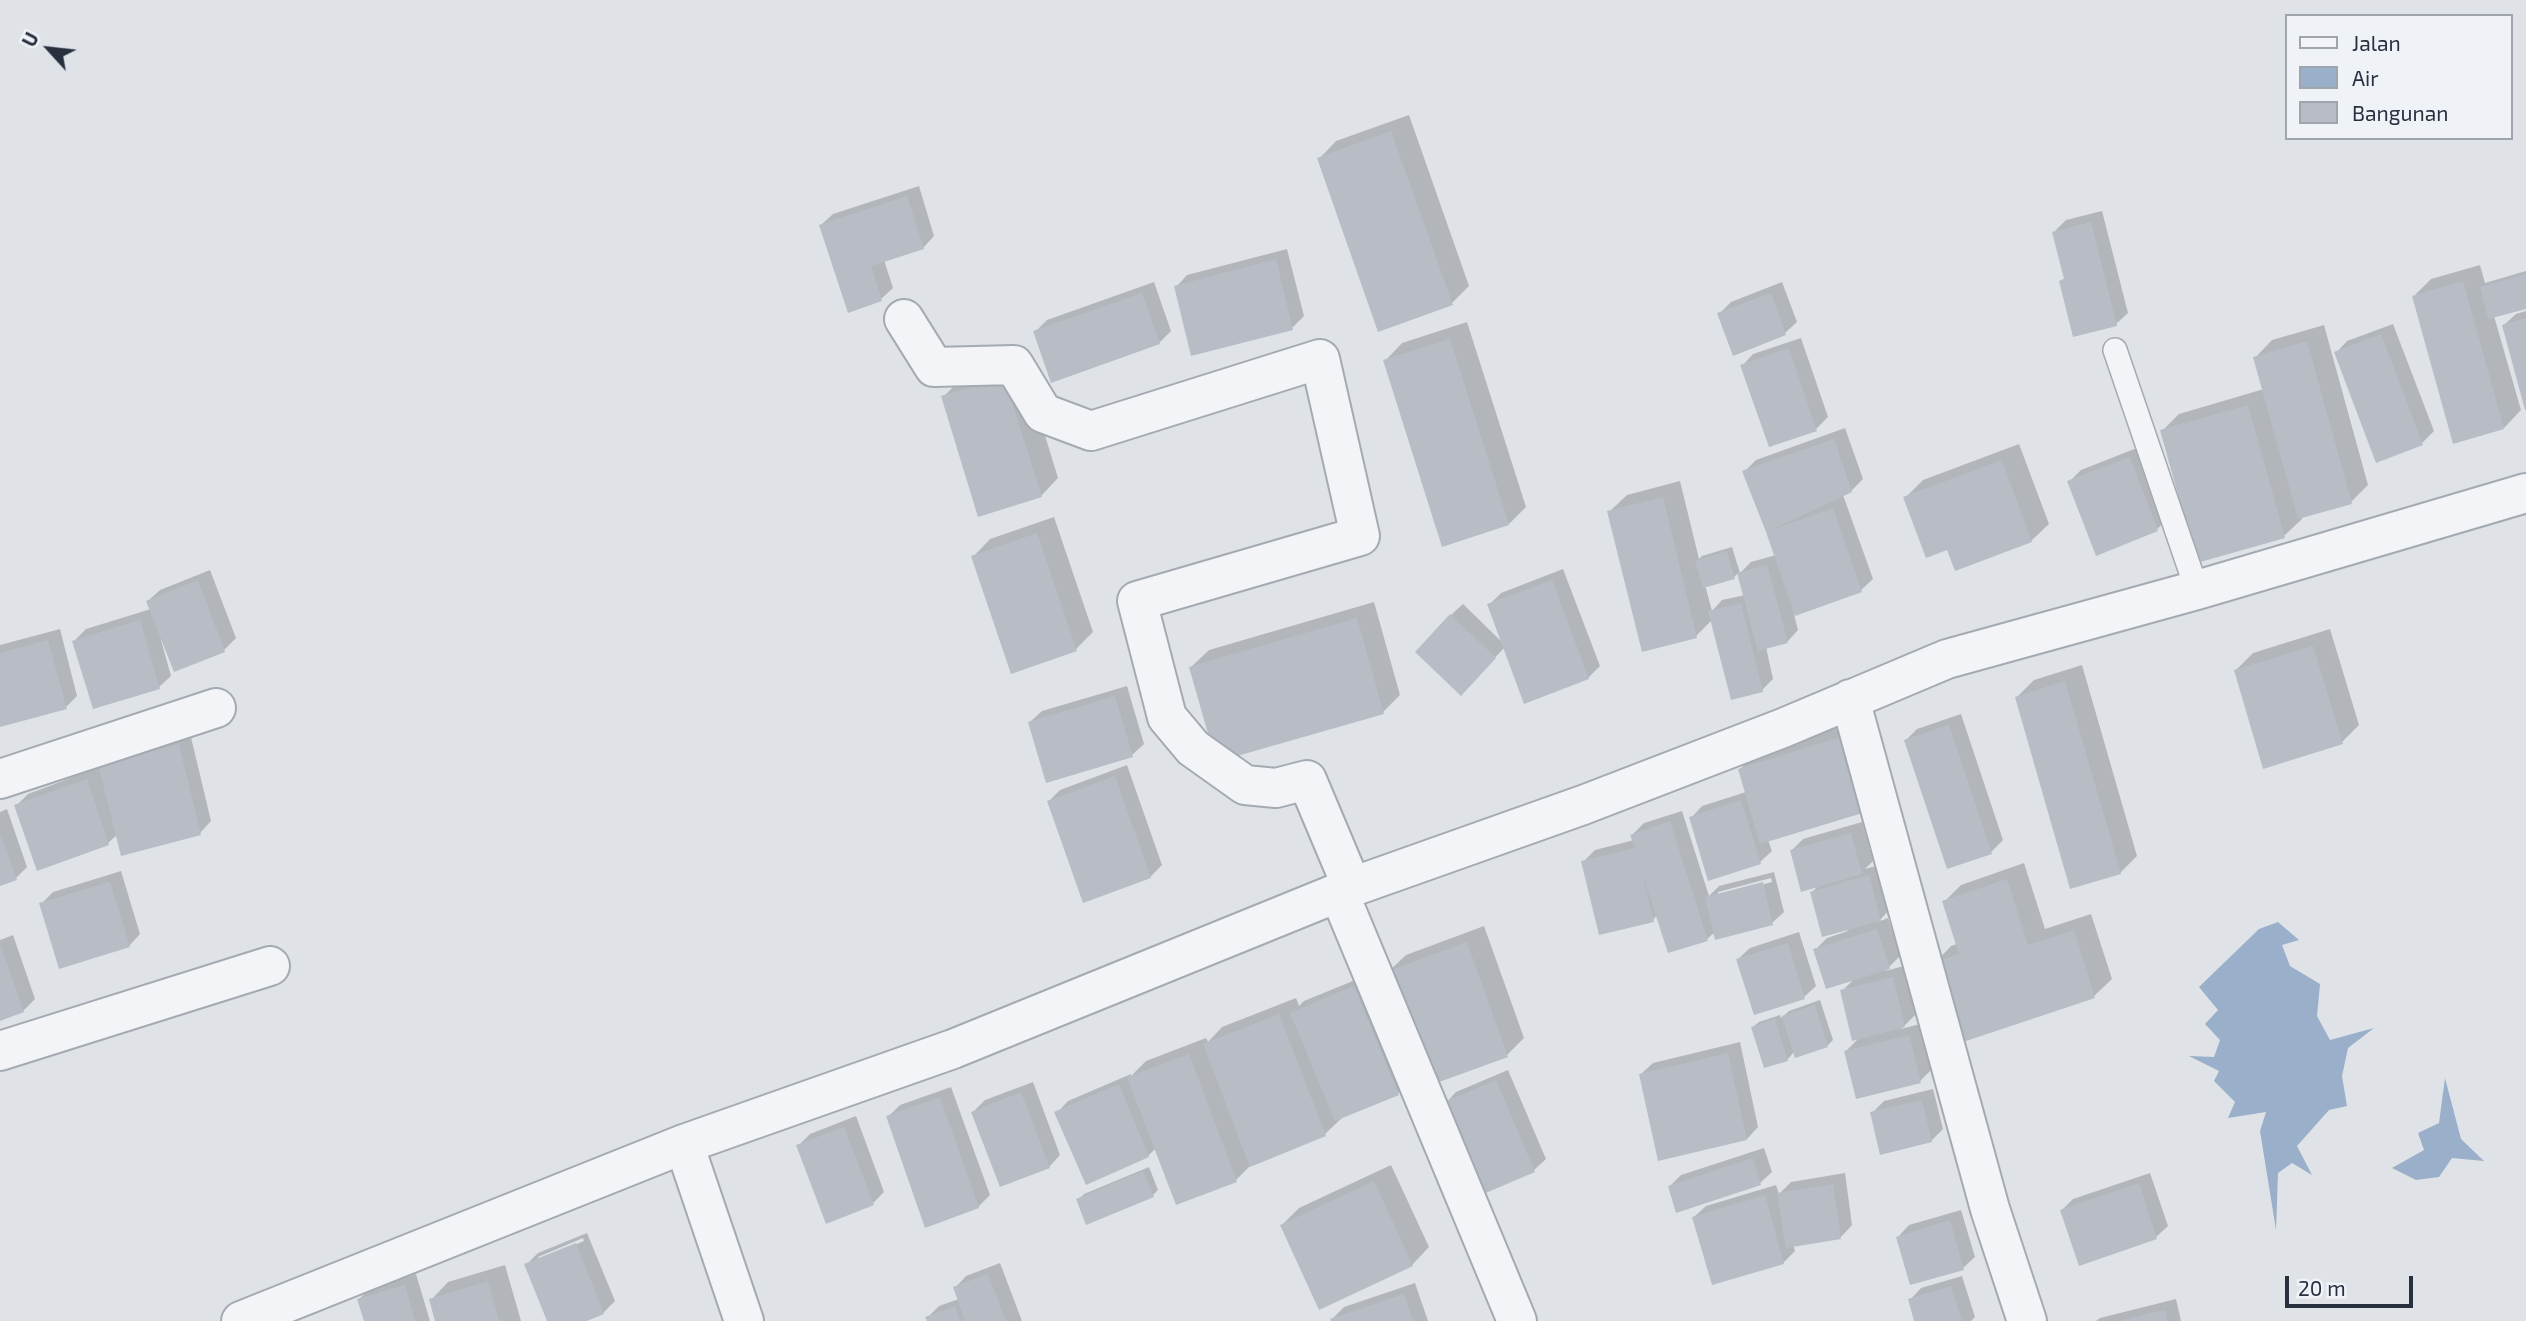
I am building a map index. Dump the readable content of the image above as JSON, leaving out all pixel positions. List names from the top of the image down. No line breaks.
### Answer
{"legend":["Jalan","Air","Bangunan"],"scale_bar":"20 m","north":"top left"}
